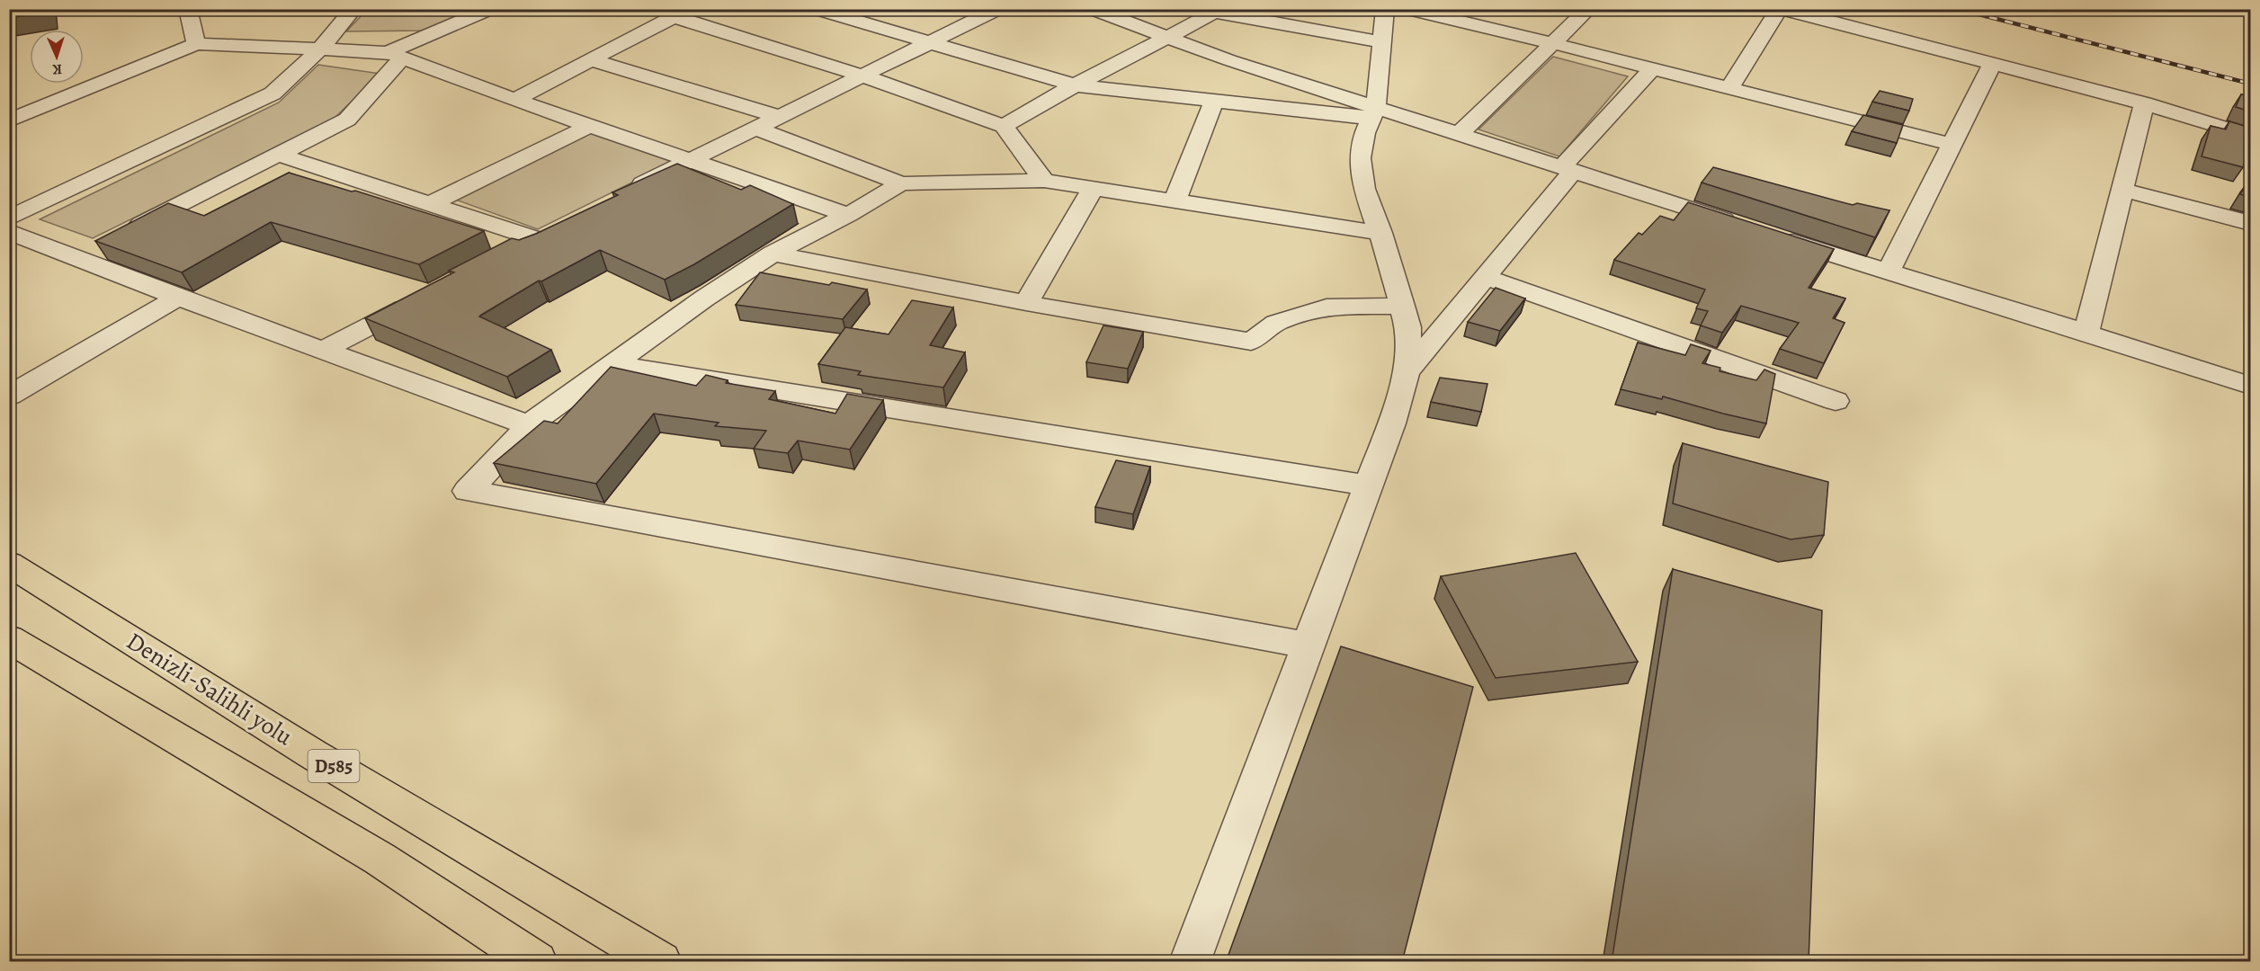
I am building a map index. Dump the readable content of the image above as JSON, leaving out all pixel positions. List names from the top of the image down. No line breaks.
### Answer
{"streets":{"highway":["Denizli-Salihli yolu","D585"]},"north":"bottom"}
